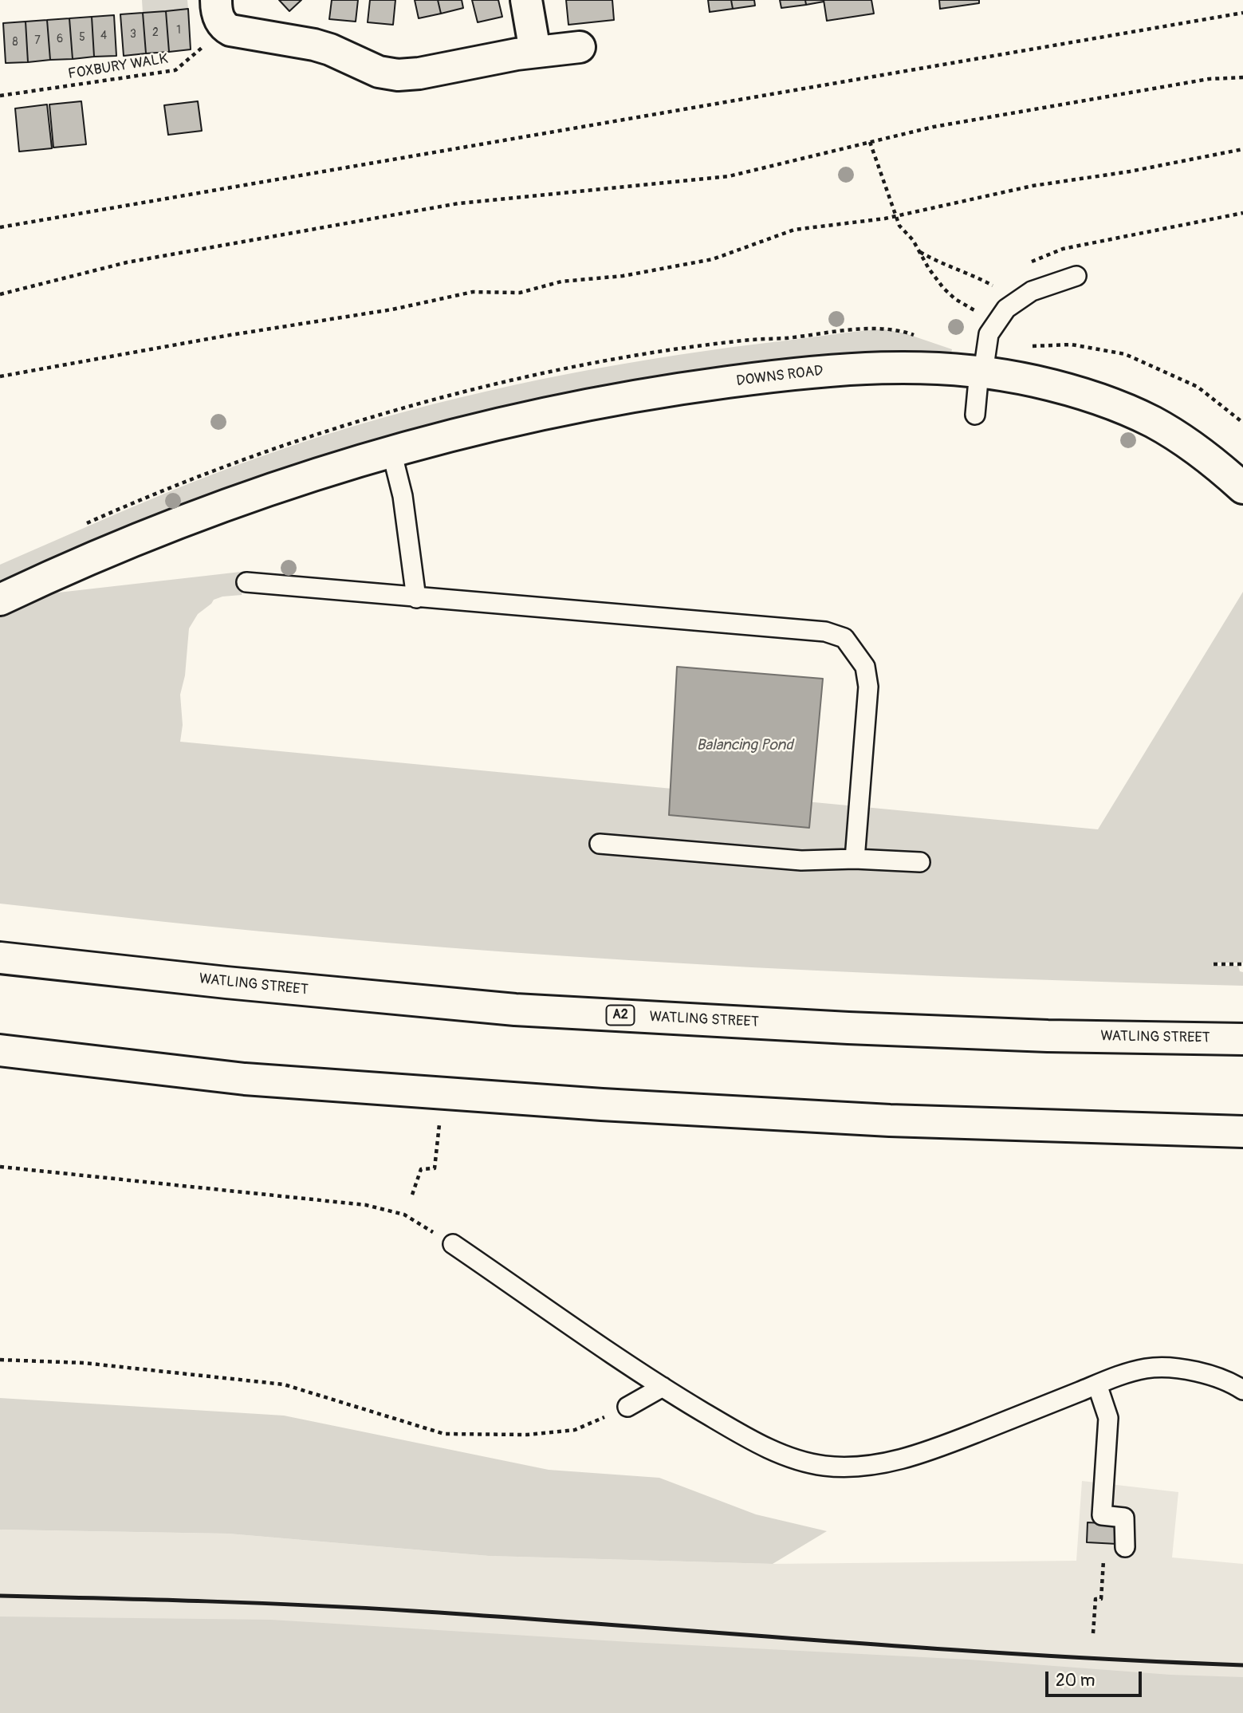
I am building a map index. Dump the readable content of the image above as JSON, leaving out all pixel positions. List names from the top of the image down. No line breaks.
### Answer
{"streets":{"main road":["DOWNS ROAD","WATLING STREET","A2"],"path":["FOXBURY WALK"]},"water":["Balancing Pond"],"house_numbers":["1","2","3","4","5","6","7","8"],"scale_bar":"20 m"}
